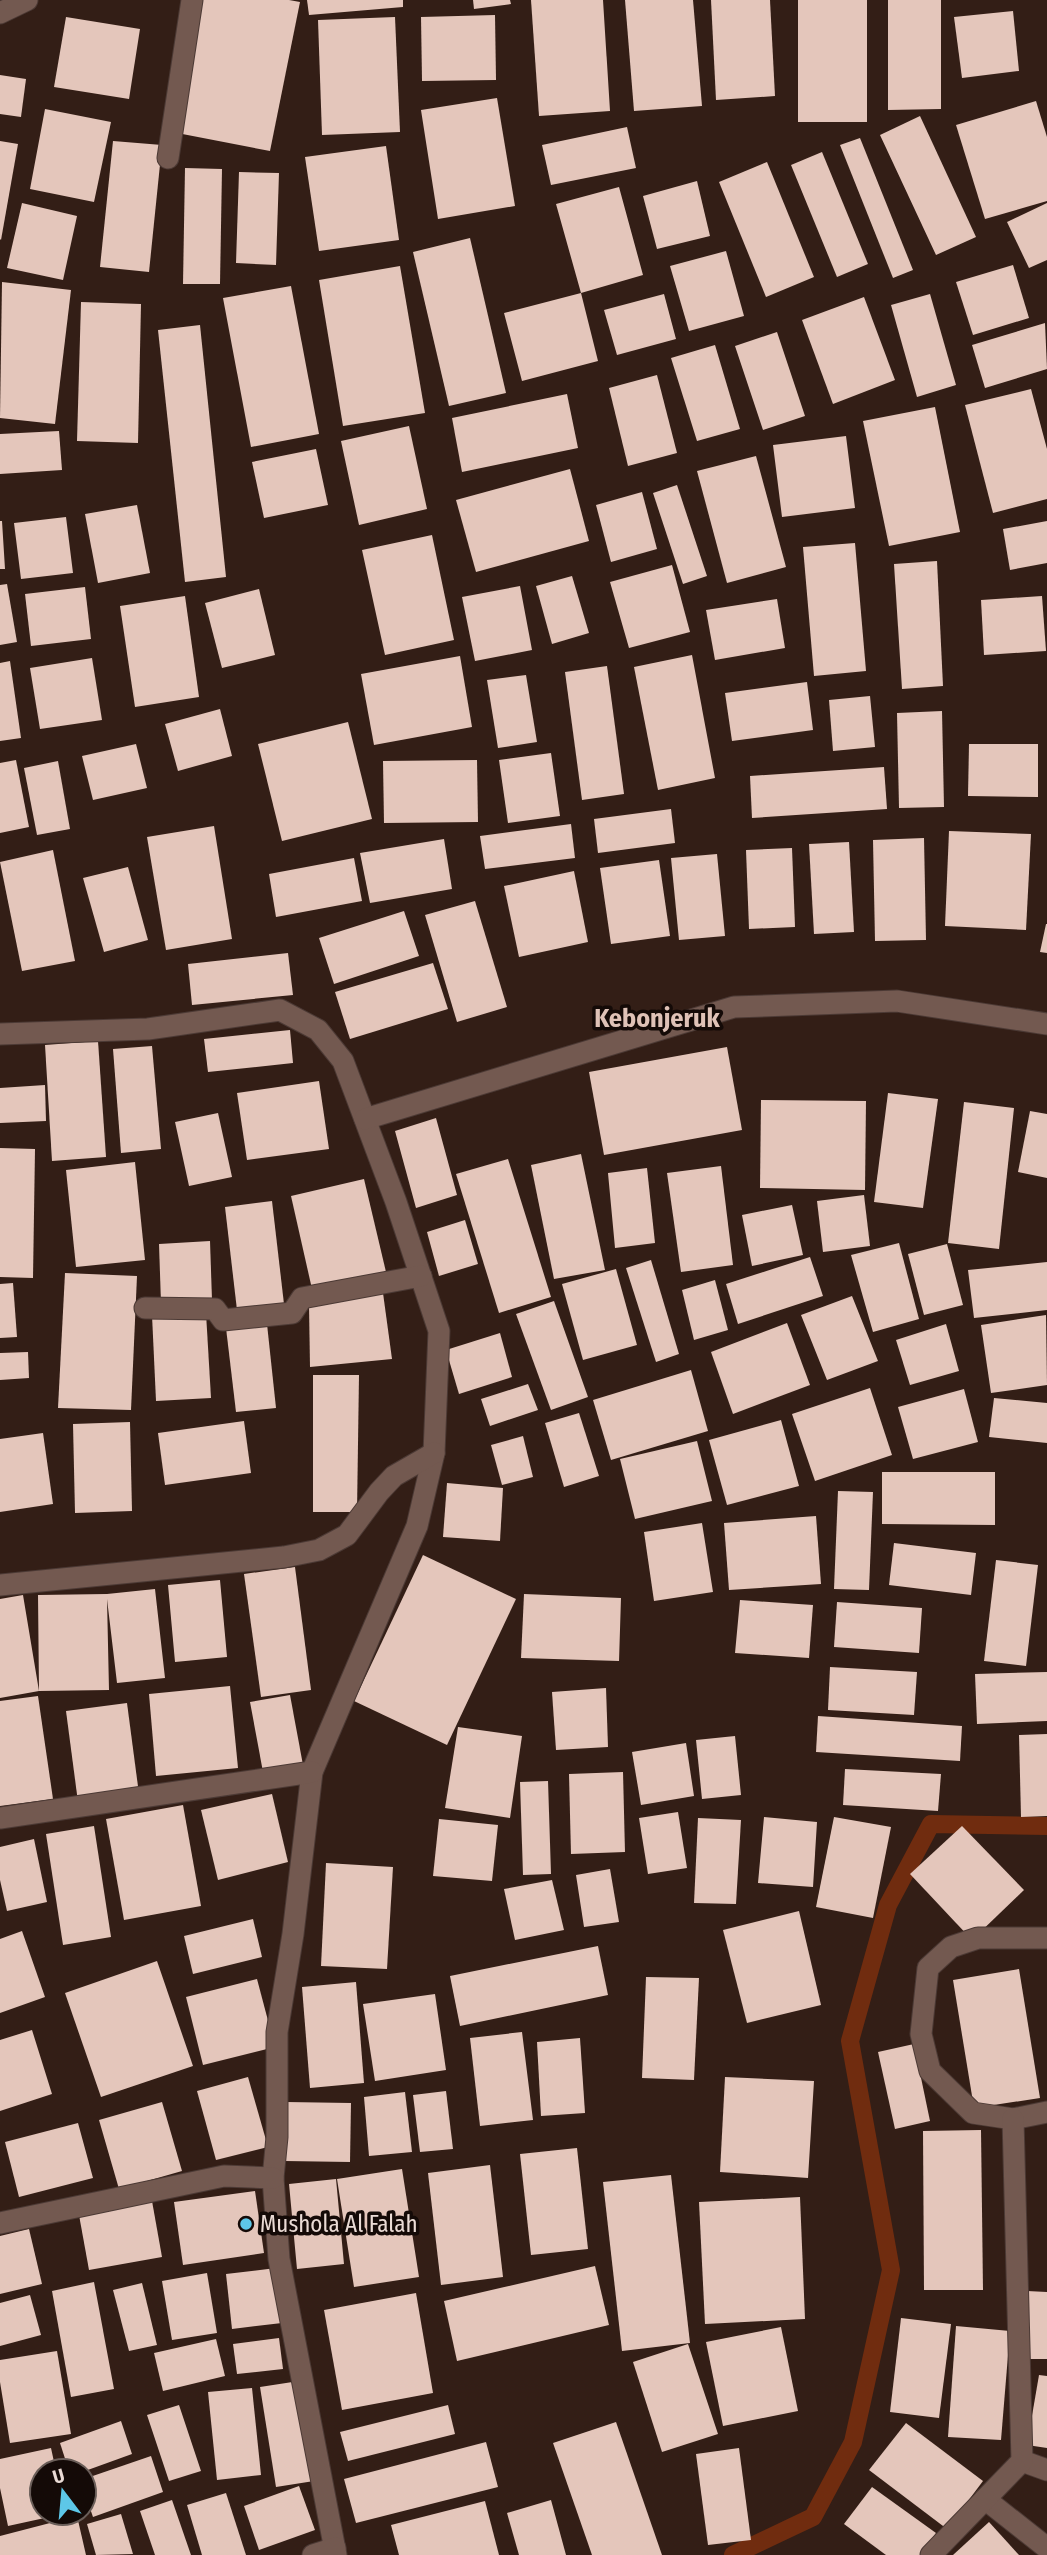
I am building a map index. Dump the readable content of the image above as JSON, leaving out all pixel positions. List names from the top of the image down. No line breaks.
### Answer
{"districts":["Kebonjeruk"],"places":["Mushola Al Falah"],"north":"top"}
